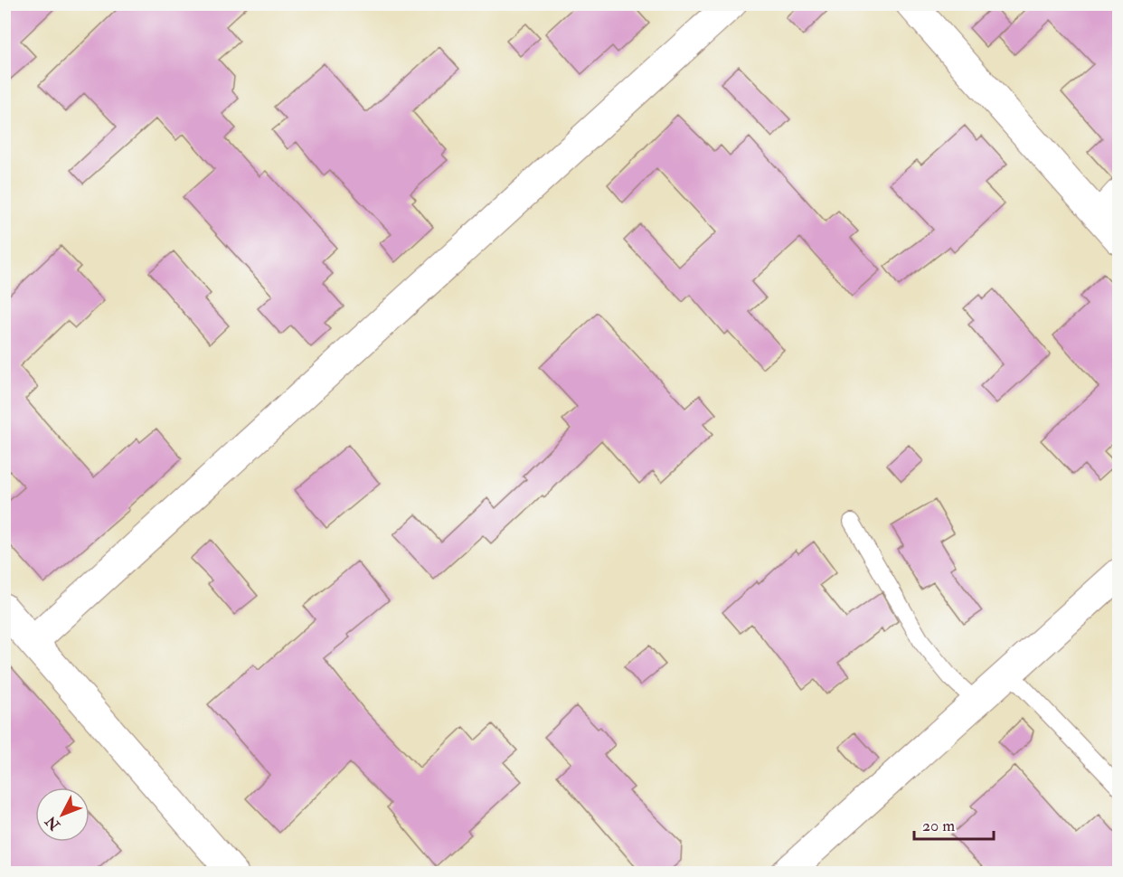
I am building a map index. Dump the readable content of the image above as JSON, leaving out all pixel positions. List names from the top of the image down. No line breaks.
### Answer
{"scale_bar":"20 m","north":"bottom left"}
